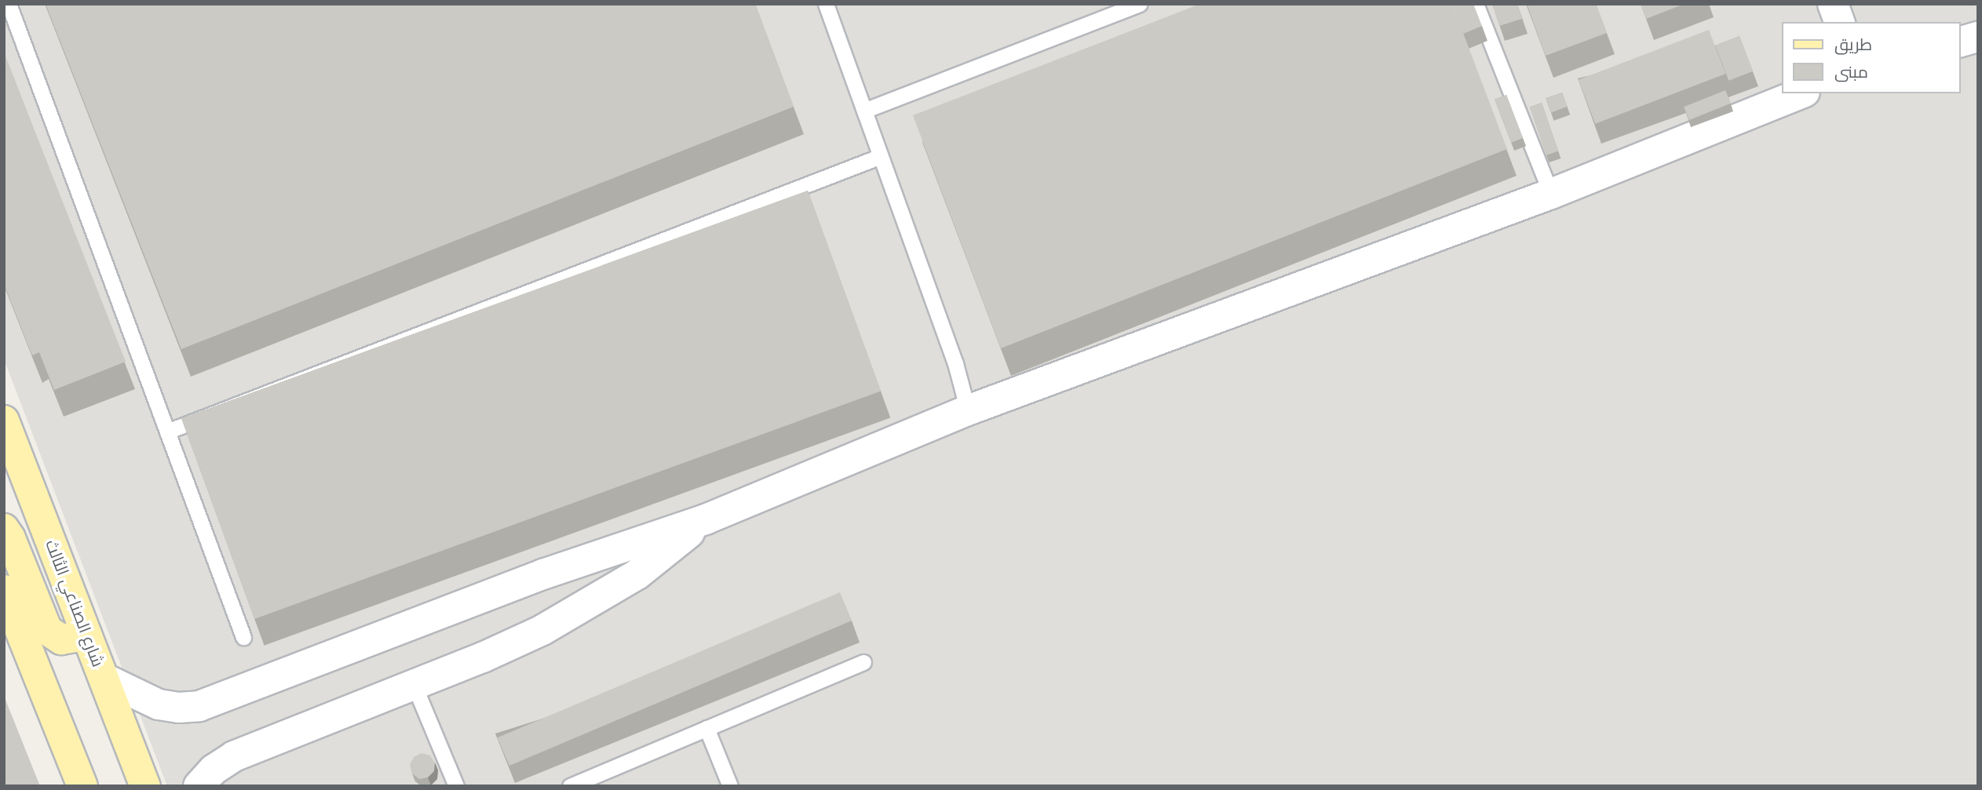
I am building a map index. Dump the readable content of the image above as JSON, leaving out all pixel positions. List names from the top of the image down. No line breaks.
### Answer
{"streets":{"main road":["شارع الصناعي الثالث"]},"legend":["طريق","مبنى"]}
